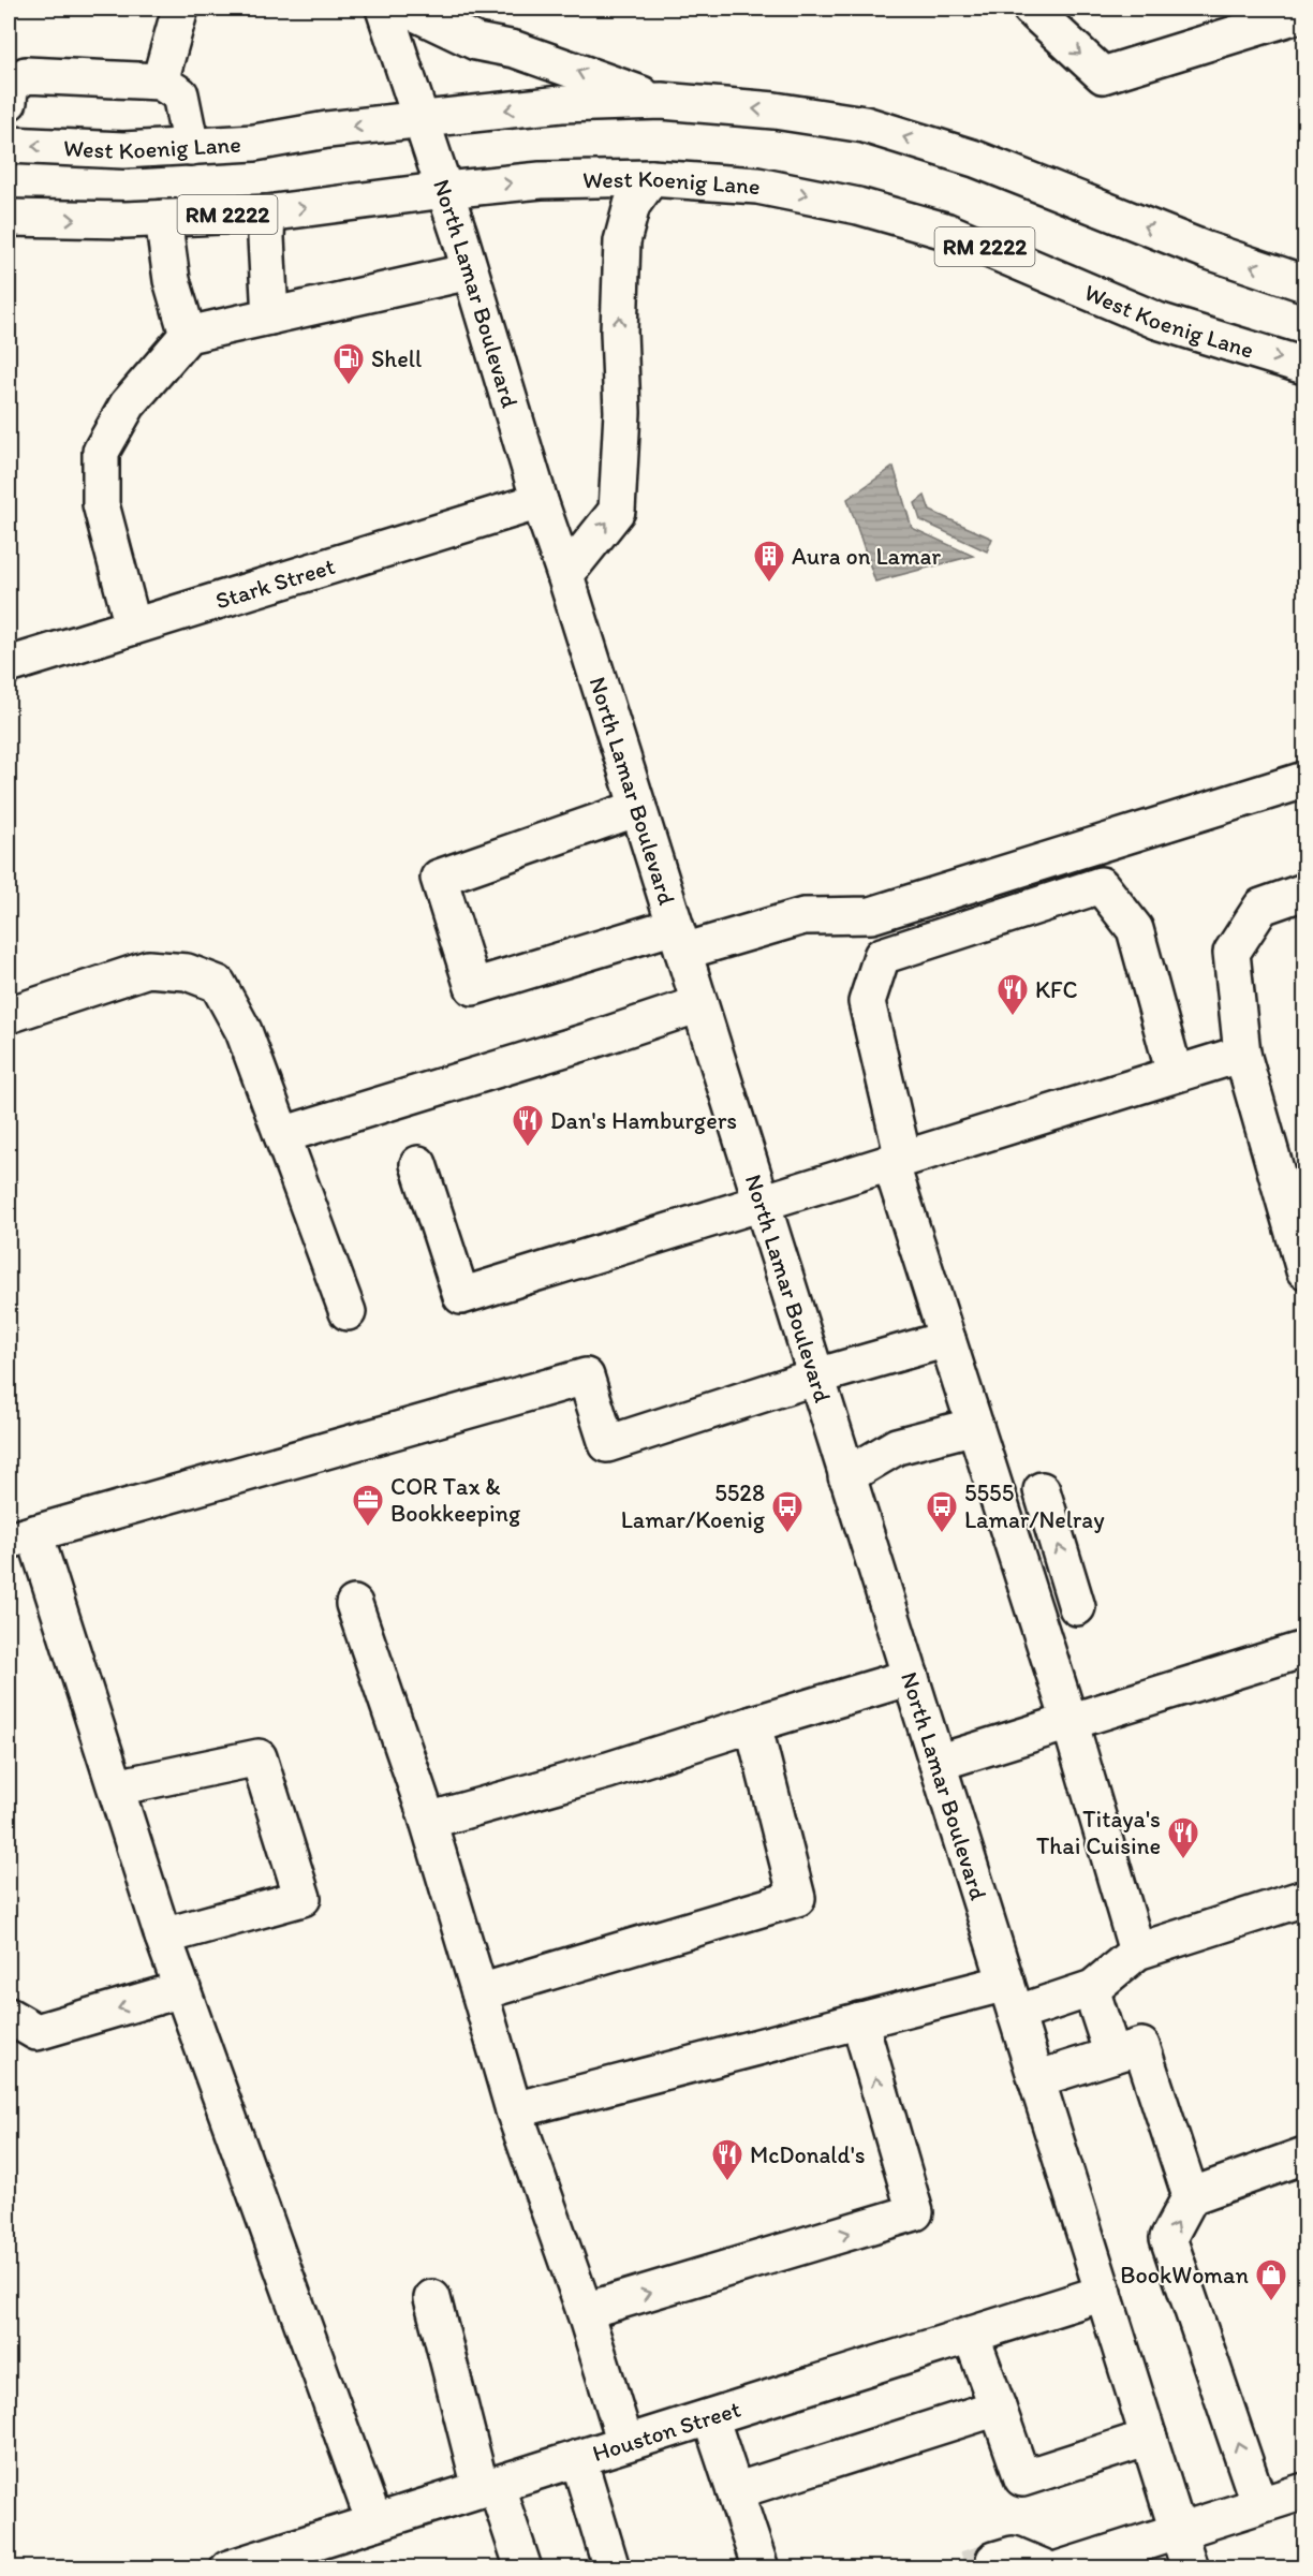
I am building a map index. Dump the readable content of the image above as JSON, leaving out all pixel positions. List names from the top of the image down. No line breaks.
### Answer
{"streets":{"main road":["West Koenig Lane","RM 2222","North Lamar Boulevard","Stark Street","Houston Street"]},"crossings":[["West Koenig Lane","North Lamar Boulevard"],["North Lamar Boulevard","Stark Street"],["North Lamar Boulevard","Houston Street"]],"places":{"fuel station":["Shell"],"building":["Aura on Lamar"],"restaurant":["KFC","Dan's Hamburgers","Titaya's Thai Cuisine","McDonald's"],"office":["COR Tax & Bookkeeping"],"bus stop":["5528 Lamar/Koenig","5555 Lamar/Nelray"],"shop":["BookWoman"]}}
